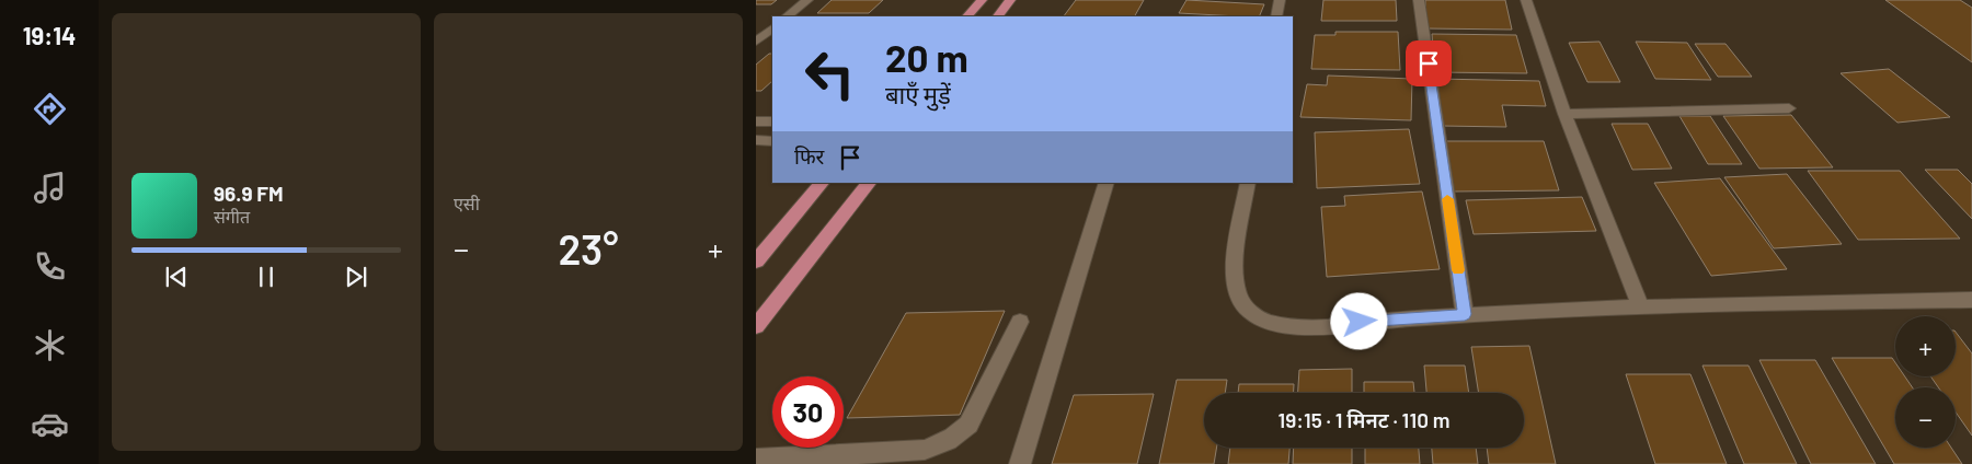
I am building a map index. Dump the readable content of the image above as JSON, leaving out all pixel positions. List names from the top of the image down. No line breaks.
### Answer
{"page":{"tabs":"19:14","tile":"एसी","turn":["20 m","बाएँ मुड़ें"],"then":"फिर","song":["96.9 FM","संगीत"],"heat":["−","23°","+"],"map_buttons":["+","−"],"limit":"30","trip":"19:15 · 1 मिनट · 110 m"}}
